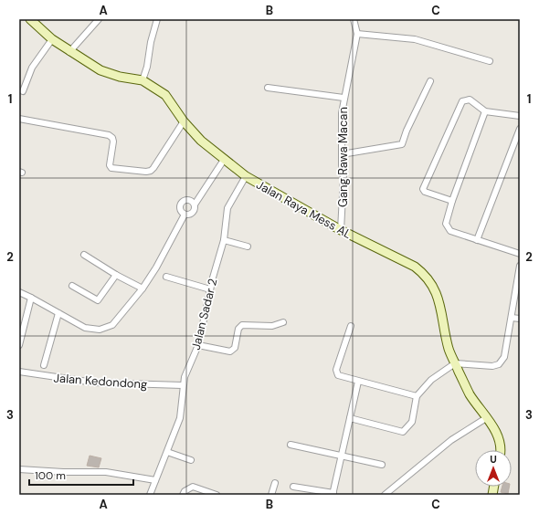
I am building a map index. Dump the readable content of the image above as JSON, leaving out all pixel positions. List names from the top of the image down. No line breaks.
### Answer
{"streets":{"street":["Gang Rawa Macan","Jalan Raya Mess AL","Jalan Sadar 2","Jalan Kedondong"]},"crossings":[["Gang Rawa Macan","Jalan Raya Mess AL"],["Jalan Raya Mess AL","Jalan Sadar 2"],["Jalan Sadar 2","Jalan Kedondong"]],"scale_bar":"100 m","north":"top","grid":{"columns":["A","B","C"],"rows":["1","2","3"]}}
